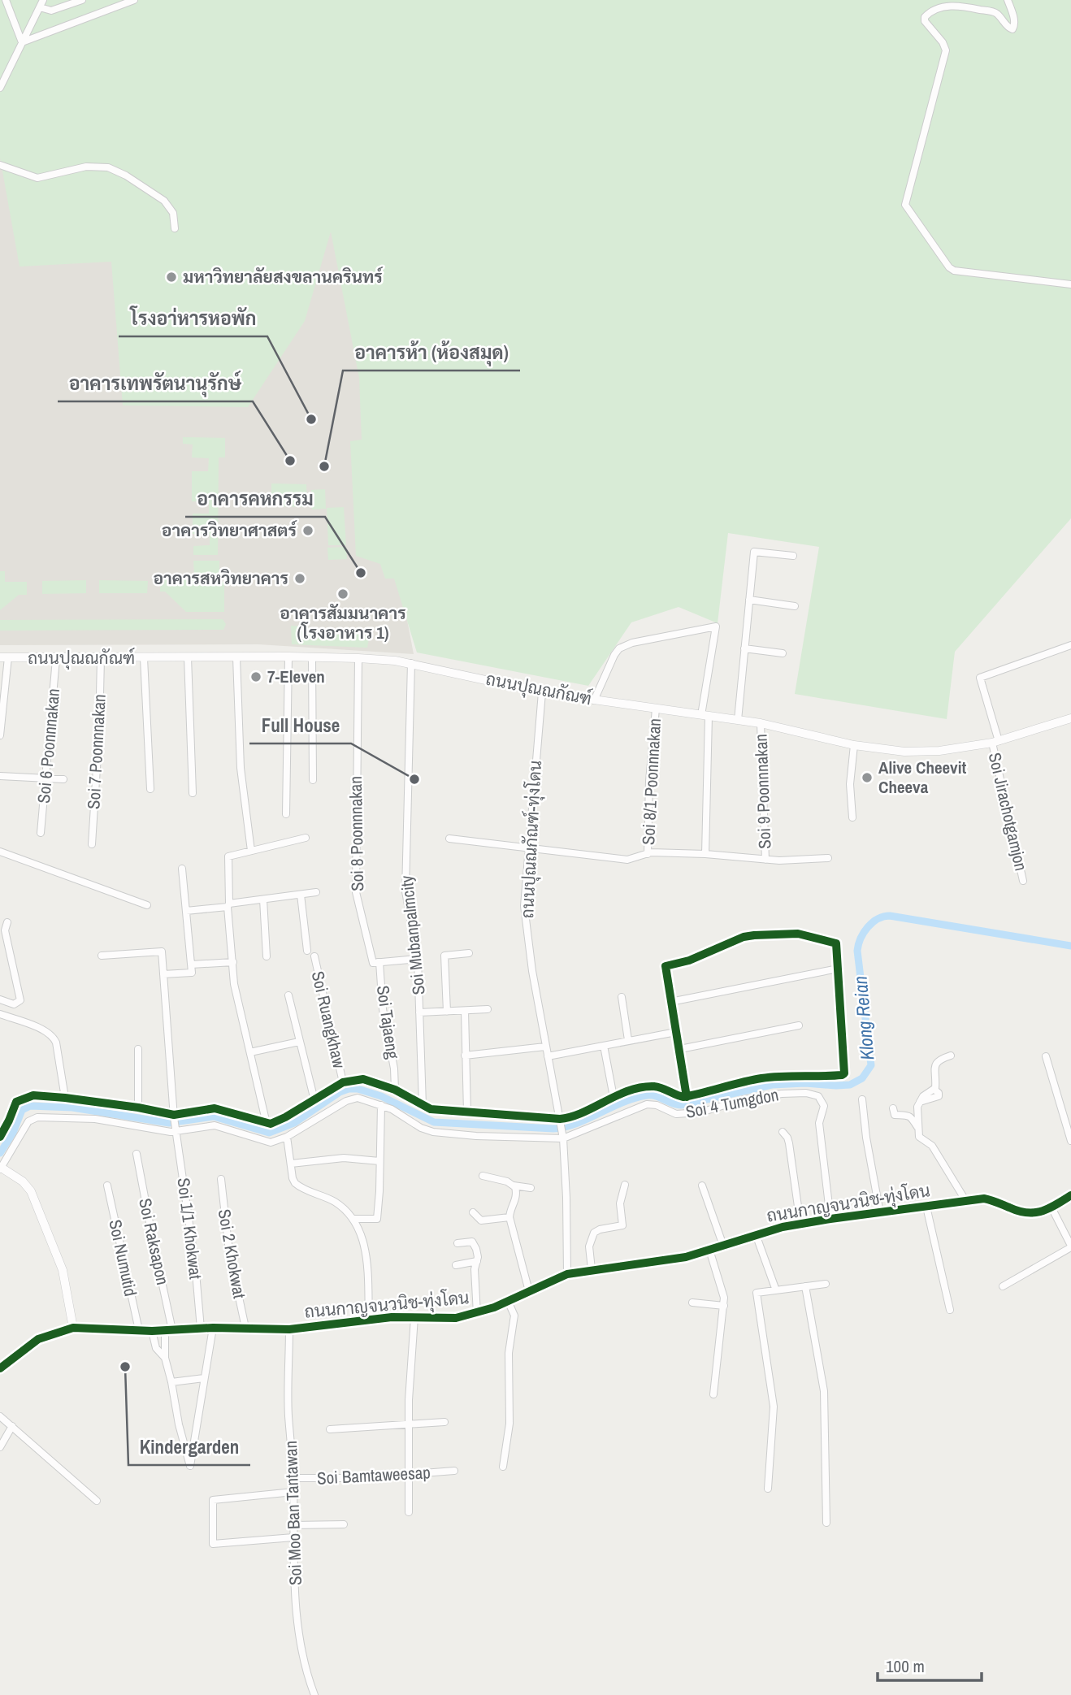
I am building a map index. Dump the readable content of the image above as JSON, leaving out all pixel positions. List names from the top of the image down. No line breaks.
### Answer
{"streets":{"street":["ถนนปุณณกัณฑ์","Soi 6 Poonnnakan","Soi 7 Poonnnakan","Soi 8/1 Poonnnakan","Soi 9 Poonnnakan","Soi Jirachotgamjon","Soi 8 Poonnnakan","ถนนปุณณกัณฑ์-ทุ่งโดน","Soi Mubanpalmcity","Soi Ruangkhaw","Soi Tajaeng","Soi 4 Tumgdon","ถนนกาญจนวนิช-ทุ่งโดน","Soi 1/1 Khokwat","Soi Raksapon","Soi 2 Khokwat","Soi Numutid","Soi Bamtaweesap","Soi Moo Ban Tantawan"]},"crossings":[["ถนนปุณณกัณฑ์","Soi 6 Poonnnakan"],["ถนนปุณณกัณฑ์","Soi 7 Poonnnakan"],["ถนนปุณณกัณฑ์","Soi 8/1 Poonnnakan"],["ถนนปุณณกัณฑ์","Soi 9 Poonnnakan"],["ถนนปุณณกัณฑ์","Soi Jirachotgamjon"],["ถนนปุณณกัณฑ์","Soi 8 Poonnnakan"],["ถนนปุณณกัณฑ์","ถนนปุณณกัณฑ์-ทุ่งโดน"],["ถนนปุณณกัณฑ์","Soi Mubanpalmcity"],["Soi 8 Poonnnakan","Soi Tajaeng"],["ถนนปุณณกัณฑ์-ทุ่งโดน","Soi 4 Tumgdon"],["ถนนปุณณกัณฑ์-ทุ่งโดน","ถนนกาญจนวนิช-ทุ่งโดน"],["Soi 4 Tumgdon","ถนนกาญจนวนิช-ทุ่งโดน"],["ถนนกาญจนวนิช-ทุ่งโดน","Soi 1/1 Khokwat"],["ถนนกาญจนวนิช-ทุ่งโดน","Soi Raksapon"],["ถนนกาญจนวนิช-ทุ่งโดน","Soi 2 Khokwat"],["ถนนกาญจนวนิช-ทุ่งโดน","Soi Numutid"],["ถนนกาญจนวนิช-ทุ่งโดน","Soi Moo Ban Tantawan"],["Soi Bamtaweesap","Soi Moo Ban Tantawan"]],"water":["Klong Reian"],"places":["มหาวิทยาลัยสงขลานครินทร์","โรงอา่หารหอพัก","อาคารเทพรัตนานุรักษ์","อาคารห้า (ห้องสมุด)","อาคารวิทยาศาสตร์","อาคารคหกรรม","อาคารสหวิทยาคาร","อาคารสัมมนาคาร (โรงอาหาร 1)","7-Eleven","Alive Cheevit Cheeva","Full House","Kindergarden"],"scale_bar":"100 m"}
